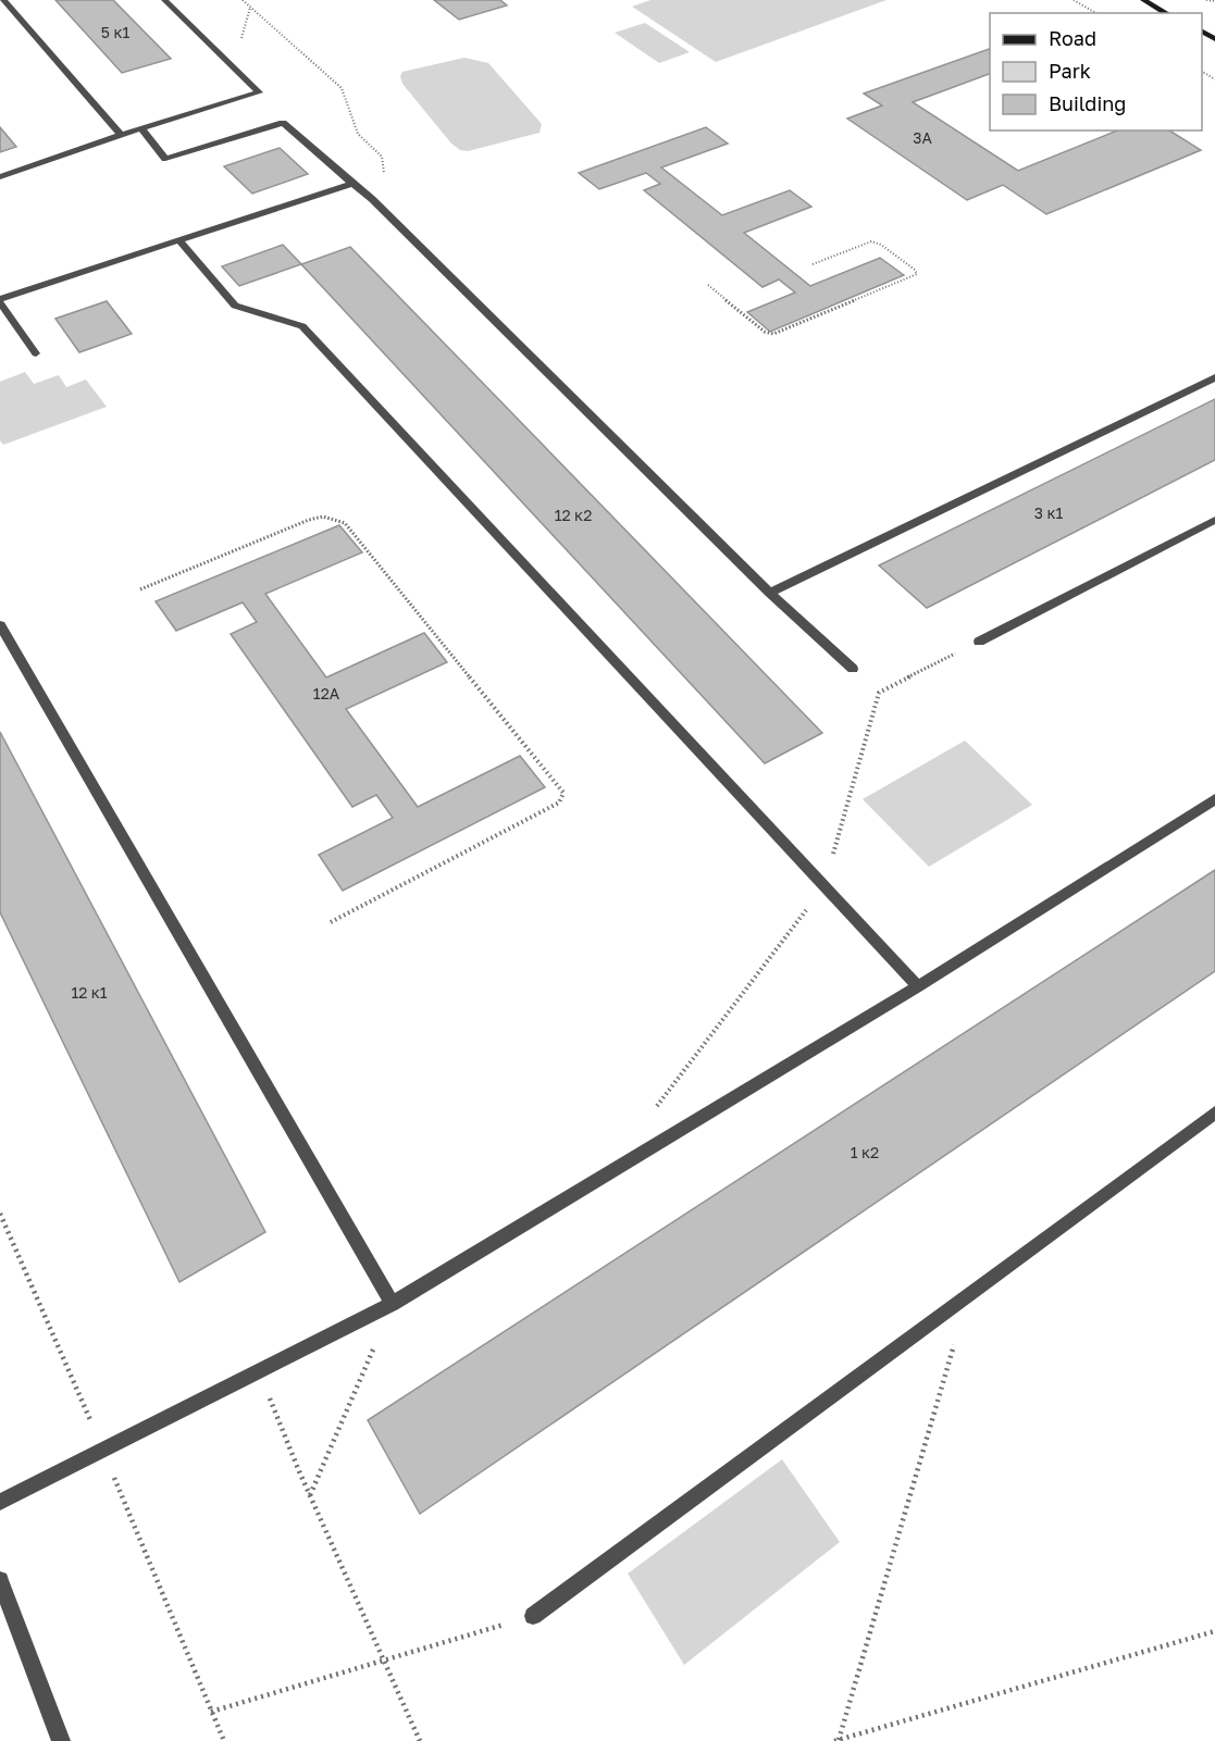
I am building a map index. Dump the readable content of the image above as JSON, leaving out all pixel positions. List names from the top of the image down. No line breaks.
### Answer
{"house_numbers":["5 к1","3А","3 к1","12 к2","12А","12 к1","1 к2"],"legend":["Road","Park","Building"]}
